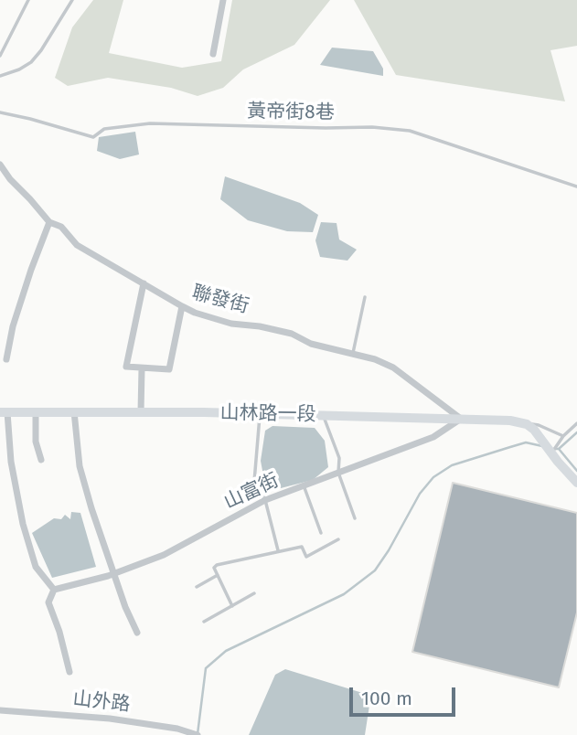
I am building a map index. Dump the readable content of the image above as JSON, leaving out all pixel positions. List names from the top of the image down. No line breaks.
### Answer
{"streets":{"main road":["山林路一段"],"street":["聯發街","山富街","山外路"],"lane":["黃帝街8巷"]},"crossings":[["聯發街","山林路一段"],["聯發街","山富街"],["山林路一段","山富街"]],"scale_bar":"100 m"}
